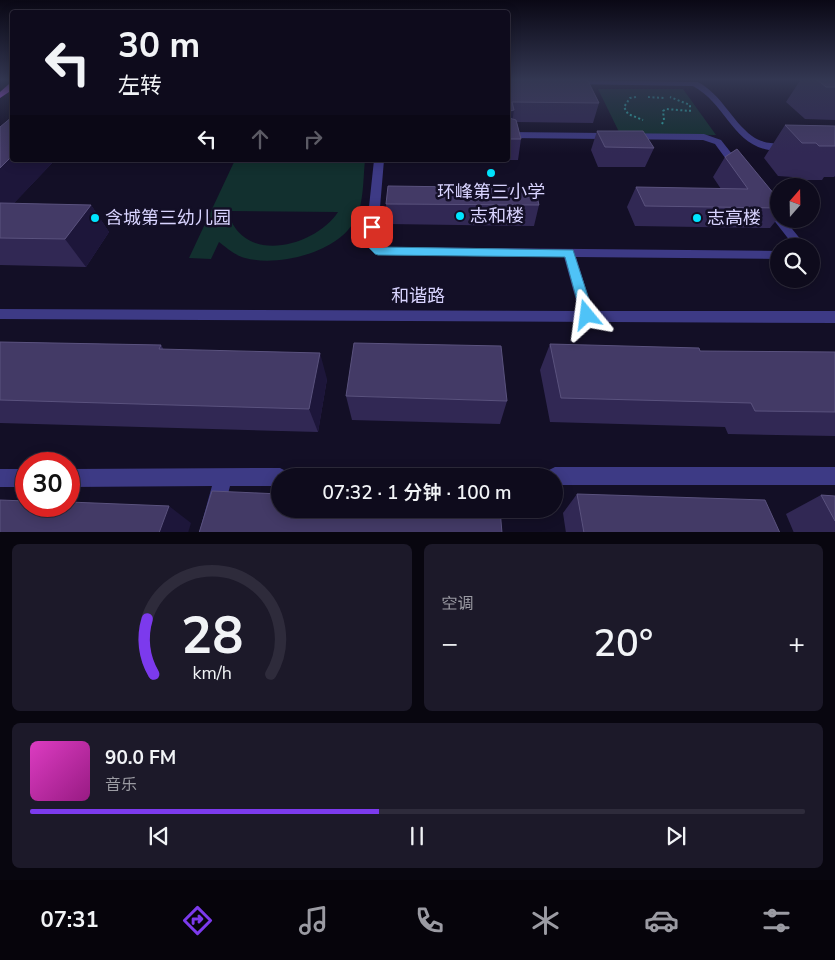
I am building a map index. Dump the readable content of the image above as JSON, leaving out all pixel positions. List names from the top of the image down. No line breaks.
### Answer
{"streets":{"street":["和谐路"]},"places":["环峰第三小学","志和楼","含城第三幼儿园","志高楼"],"north":"top","page":{"turn":["30 m","左转"],"limit":"30","trip":"07:32 · 1 分钟 · 100 m","tile":"空调","heat":["−","20°","+"],"song":["90.0 FM","音乐"],"tabs":"07:31","gauge":["28","km/h"]}}
